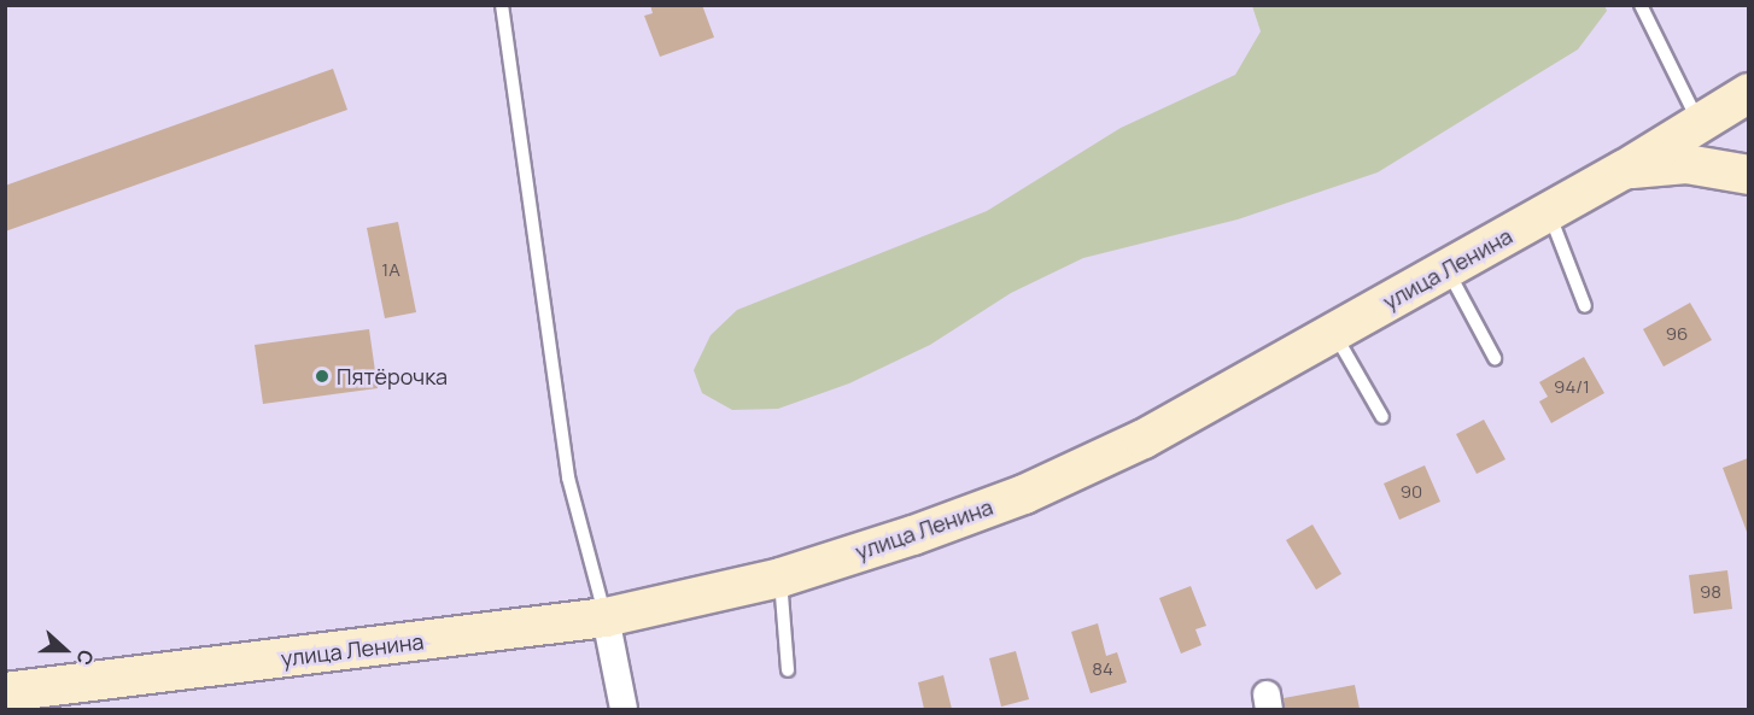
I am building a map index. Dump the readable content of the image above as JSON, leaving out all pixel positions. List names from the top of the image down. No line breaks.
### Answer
{"streets":{"main road":["улица Ленина"]},"places":["Пятёрочка"],"house_numbers":["1А","96","94/1","90","98","84"],"north":"right"}
